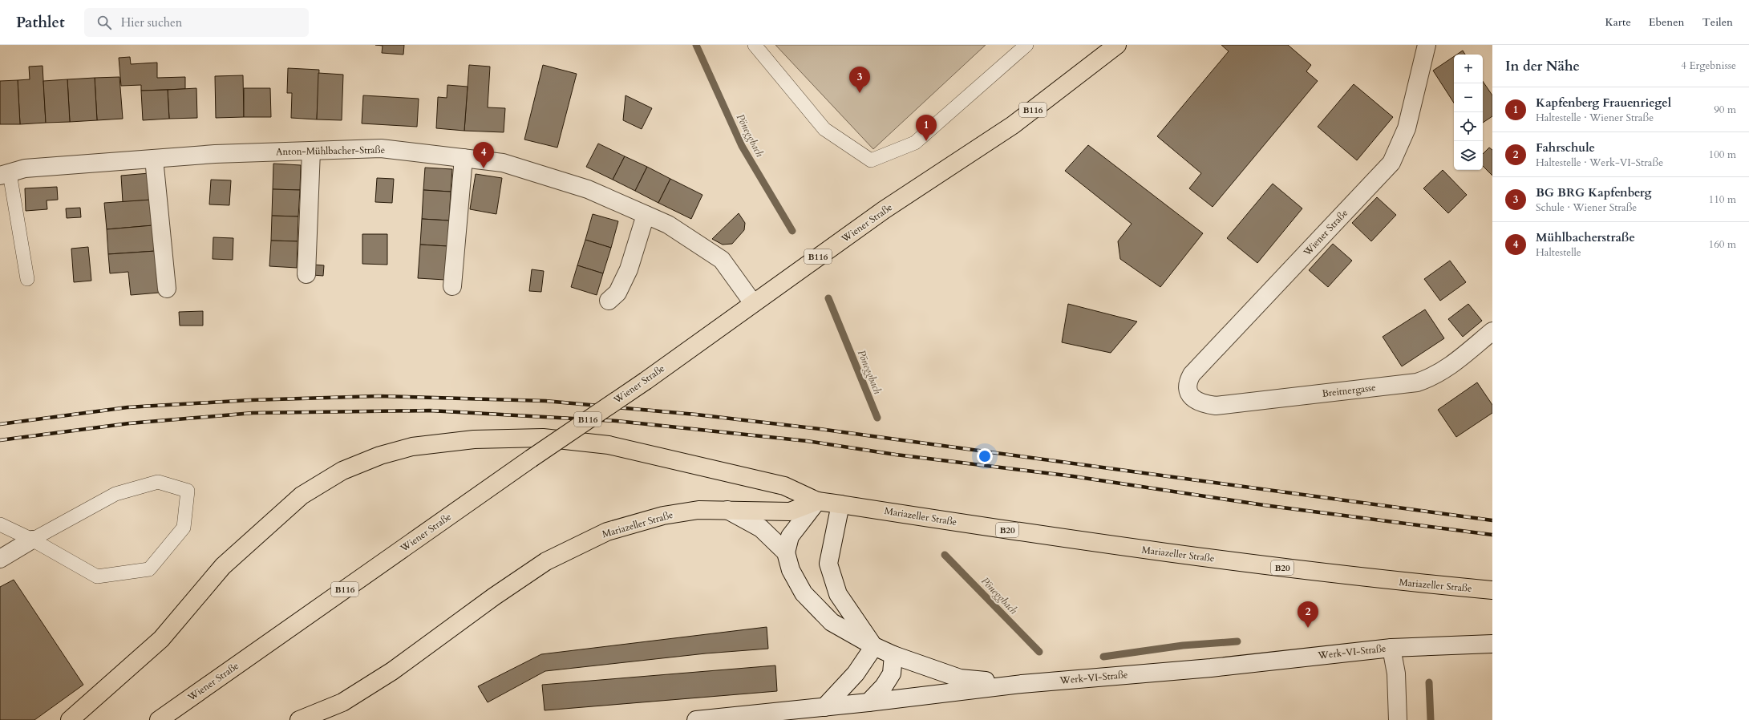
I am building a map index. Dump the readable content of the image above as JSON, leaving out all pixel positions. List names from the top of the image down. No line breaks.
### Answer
{"streets":{"main road":["B116","Wiener Straße","Mariazeller Straße","B20"],"street":["Anton-Mühlbacher-Straße","Breitnergasse","Werk-VI-Straße"]},"crossings":[["Anton-Mühlbacher-Straße","Wiener Straße"],["Wiener Straße","Breitnergasse"]],"water":["Pöneggbach"],"page":{"header":"Pathlet","search":"Hier suchen","nav":["Karte","Ebenen","Teilen"],"heading":["In der Nähe","4 Ergebnisse"],"map_buttons":["+","−"],"pins":["3","1","4","2"],"list":[{"mark":"1","name":"Kapfenberg Frauenriegel","note":"Haltestelle · Wiener Straße","value":"90 m"},{"mark":"2","name":"Fahrschule","note":"Haltestelle · Werk-VI-Straße","value":"100 m"},{"mark":"3","name":"BG BRG Kapfenberg","note":"Schule · Wiener Straße","value":"110 m"},{"mark":"4","name":"Mühlbacherstraße","note":"Haltestelle","value":"160 m"}]}}
